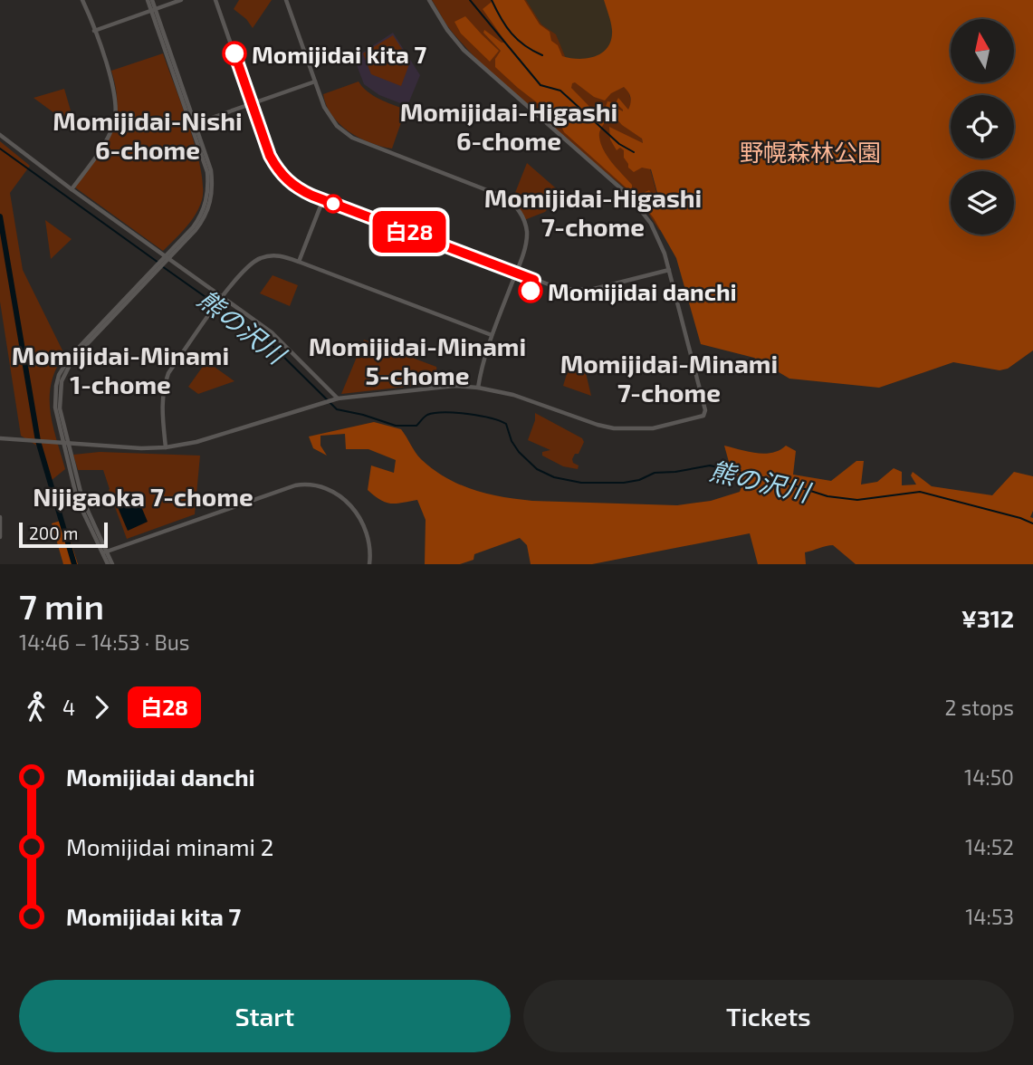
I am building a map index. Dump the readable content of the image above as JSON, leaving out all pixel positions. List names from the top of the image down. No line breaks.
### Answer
{"districts":["Momijidai-Higashi 6-chome","Momijidai-Nishi 6-chome","Momijidai-Higashi 7-chome","Momijidai-Minami 5-chome","Momijidai-Minami 1-chome","Momijidai-Minami 7-chome","Nijigaoka 7-chome"],"water":["熊の沢川"],"parks":["野幌森林公園"],"places":["Momijidai kita 7","Momijidai danchi"],"lines":["bus line 白28"],"scale_bar":"200 m","north":"top","page":{"on_map":"白28","scale":"200 m","heading":["7 min","14:46 – 14:53 · Bus","¥312"],"legs":["4","白28","2 stops"],"list":[{"name":"Momijidai danchi","value":"14:50"},{"name":"Momijidai minami 2","value":"14:52"},{"name":"Momijidai kita 7","value":"14:53"}],"buttons":["Start","Tickets"]}}
